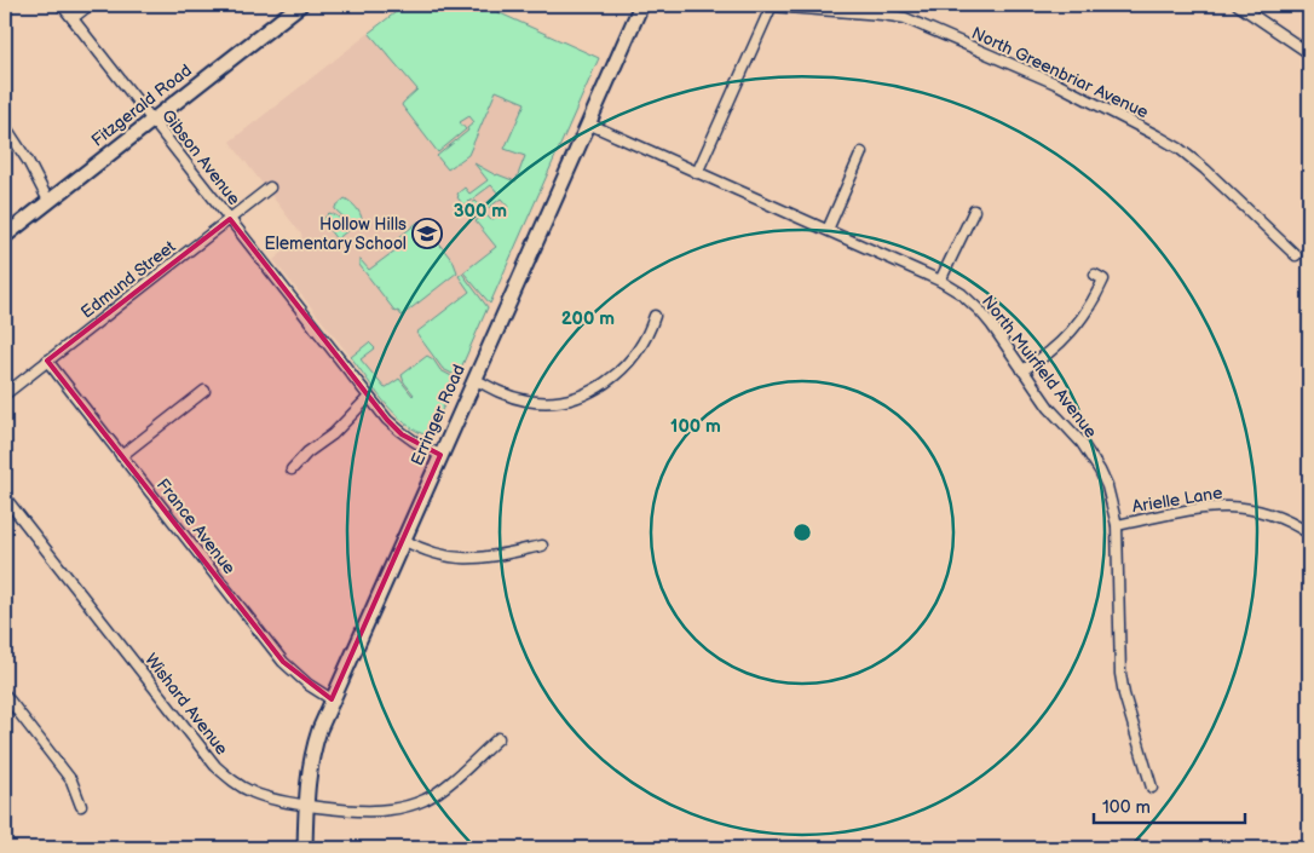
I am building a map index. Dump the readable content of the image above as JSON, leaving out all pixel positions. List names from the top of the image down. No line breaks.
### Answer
{"streets":{"street":["North Greenbriar Avenue","Fitzgerald Road","Gibson Avenue","Edmund Street","North Muirfield Avenue","Erringer Road","Arielle Lane","France Avenue","Wishard Avenue"]},"crossings":[["Fitzgerald Road","Gibson Avenue"],["Gibson Avenue","Edmund Street"],["Gibson Avenue","Erringer Road"],["Edmund Street","France Avenue"],["North Muirfield Avenue","Erringer Road"],["North Muirfield Avenue","Arielle Lane"],["Erringer Road","France Avenue"],["Erringer Road","Wishard Avenue"]],"places":{"school or university":["Hollow Hills Elementary School"]},"scale_bar":"100 m","rings":["300 m","200 m","100 m"]}
